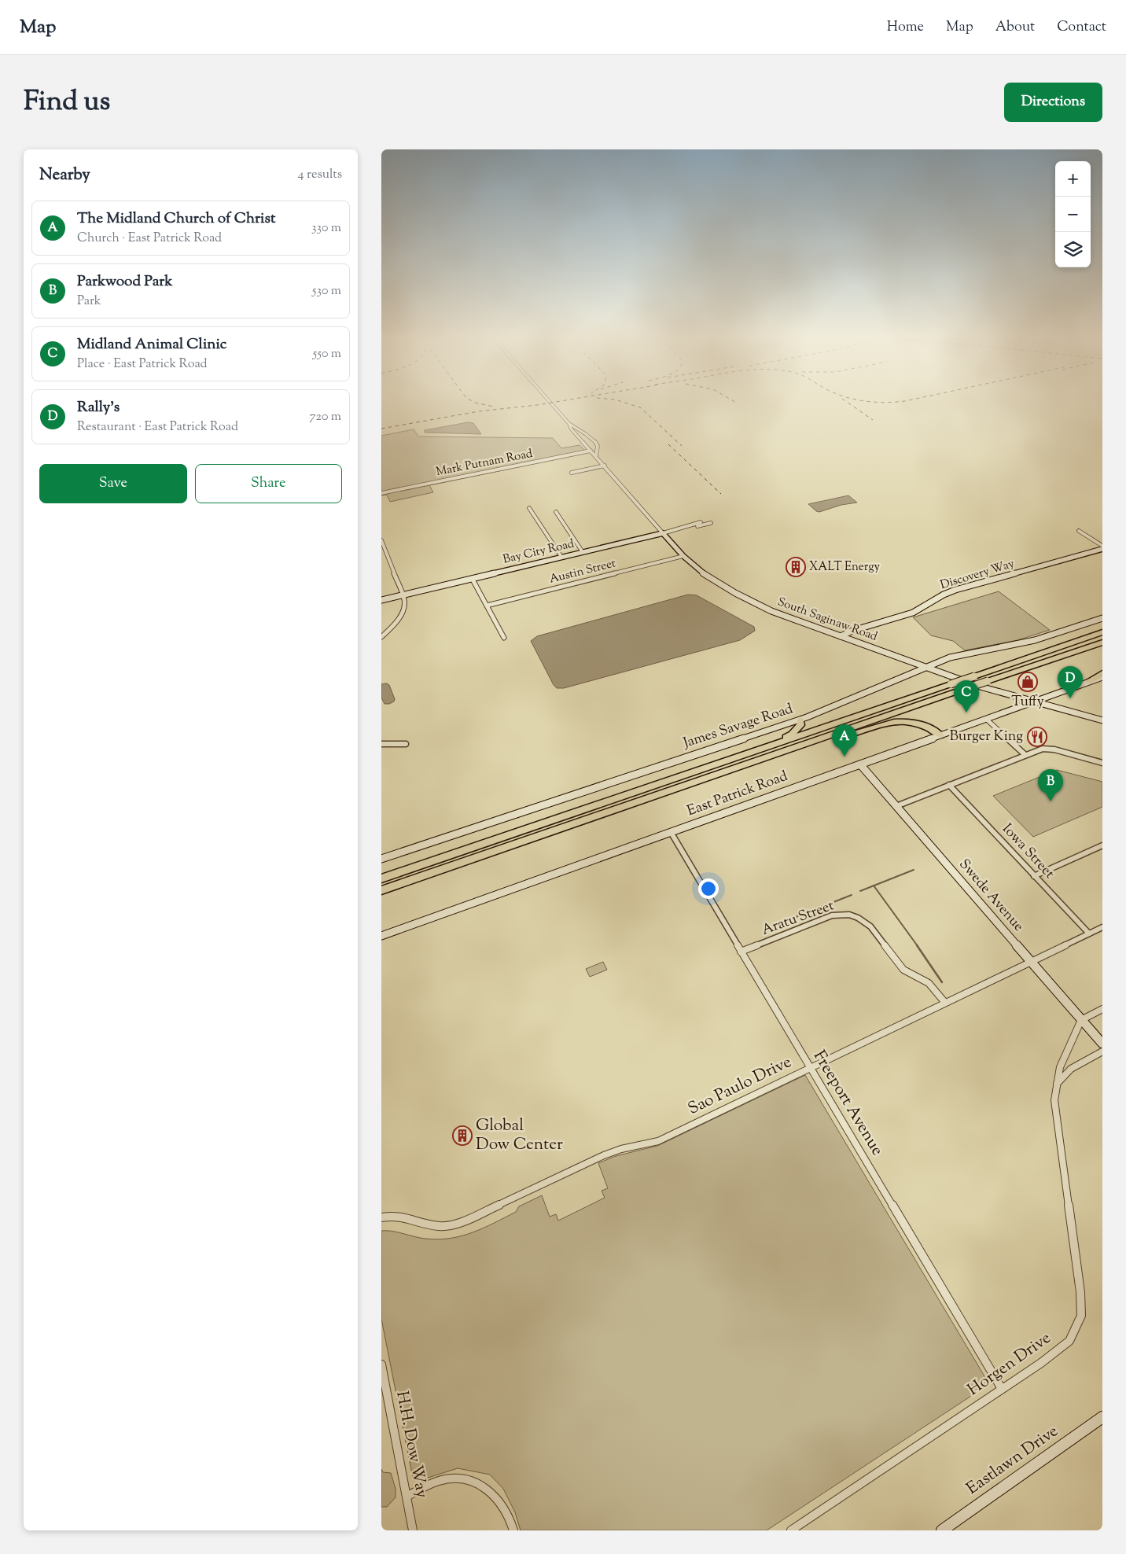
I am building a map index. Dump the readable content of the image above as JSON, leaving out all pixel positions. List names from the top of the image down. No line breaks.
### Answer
{"streets":{"street":["Mark Putnam Road","Bay City Road","Austin Street","Discovery Way","South Saginaw Road","James Savage Road","East Patrick Road","Iowa Street","Swede Avenue","Aratu Street","Sao Paulo Drive","Freeport Avenue","Horgen Drive","H.H. Dow Way","Eastlawn Drive"]},"crossings":[["Mark Putnam Road","South Saginaw Road"],["Bay City Road","South Saginaw Road"],["Austin Street","South Saginaw Road"],["Discovery Way","South Saginaw Road"],["South Saginaw Road","James Savage Road"],["South Saginaw Road","East Patrick Road"],["East Patrick Road","Swede Avenue"],["East Patrick Road","Freeport Avenue"],["Iowa Street","Sao Paulo Drive"],["Swede Avenue","Sao Paulo Drive"],["Swede Avenue","Horgen Drive"],["Aratu Street","Sao Paulo Drive"],["Aratu Street","Freeport Avenue"],["Sao Paulo Drive","Freeport Avenue"],["Freeport Avenue","Horgen Drive"]],"places":{"building":["XALT Energy","Global Dow Center"],"shop":["Tuffy"],"restaurant":["Burger King"]},"page":{"header":"Map","nav":["Home","Map","About","Contact"],"title":"Find us","buttons":["Directions",["Save","Share"]],"heading":["Nearby","4 results"],"map_buttons":["+","−"],"list":[{"mark":"A","name":"The Midland Church of Christ","note":"Church · East Patrick Road","value":"330 m"},{"mark":"B","name":"Parkwood Park","note":"Park","value":"530 m"},{"mark":"C","name":"Midland Animal Clinic","note":"Place · East Patrick Road","value":"550 m"},{"mark":"D","name":"Rally's","note":"Restaurant · East Patrick Road","value":"720 m"}],"pins":["D","C","A","B"]}}
